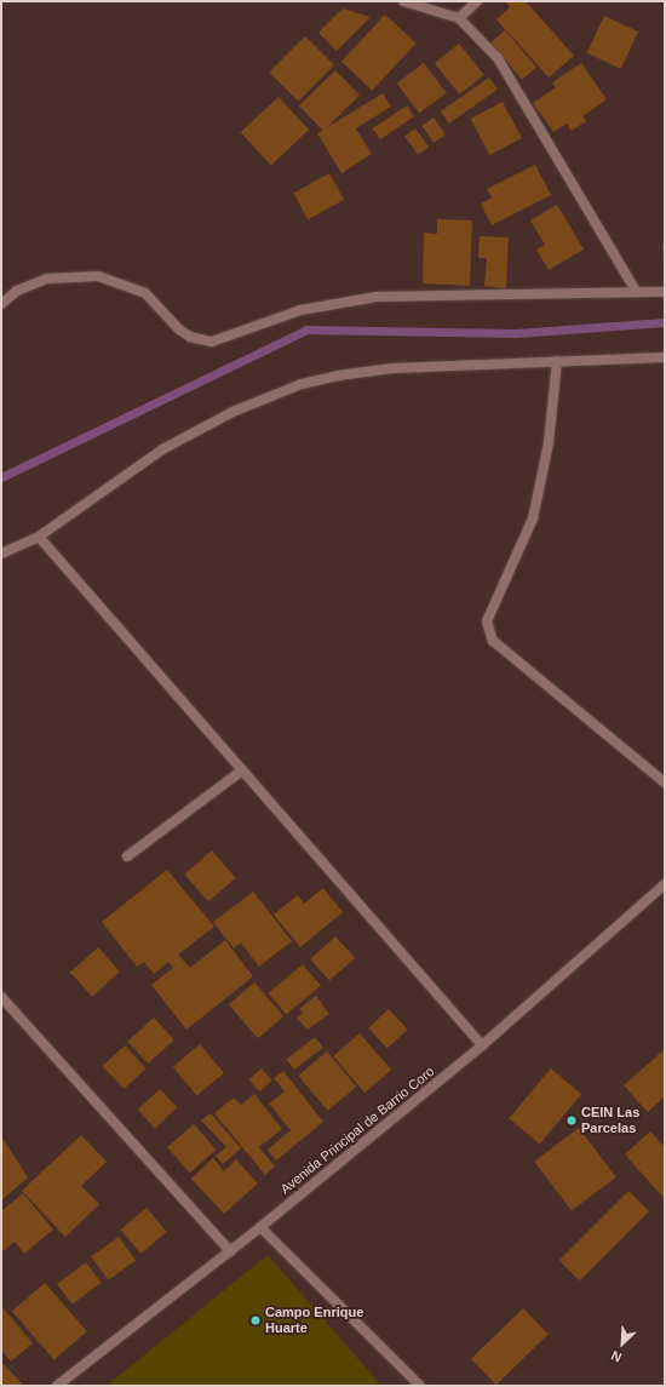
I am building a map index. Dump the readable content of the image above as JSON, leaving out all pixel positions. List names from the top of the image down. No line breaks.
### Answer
{"streets":{"street":["Avenida Principal de Barrio Coro"]},"places":["CEIN Las Parcelas","Campo Enrique Huarte"],"north":"bottom left"}
